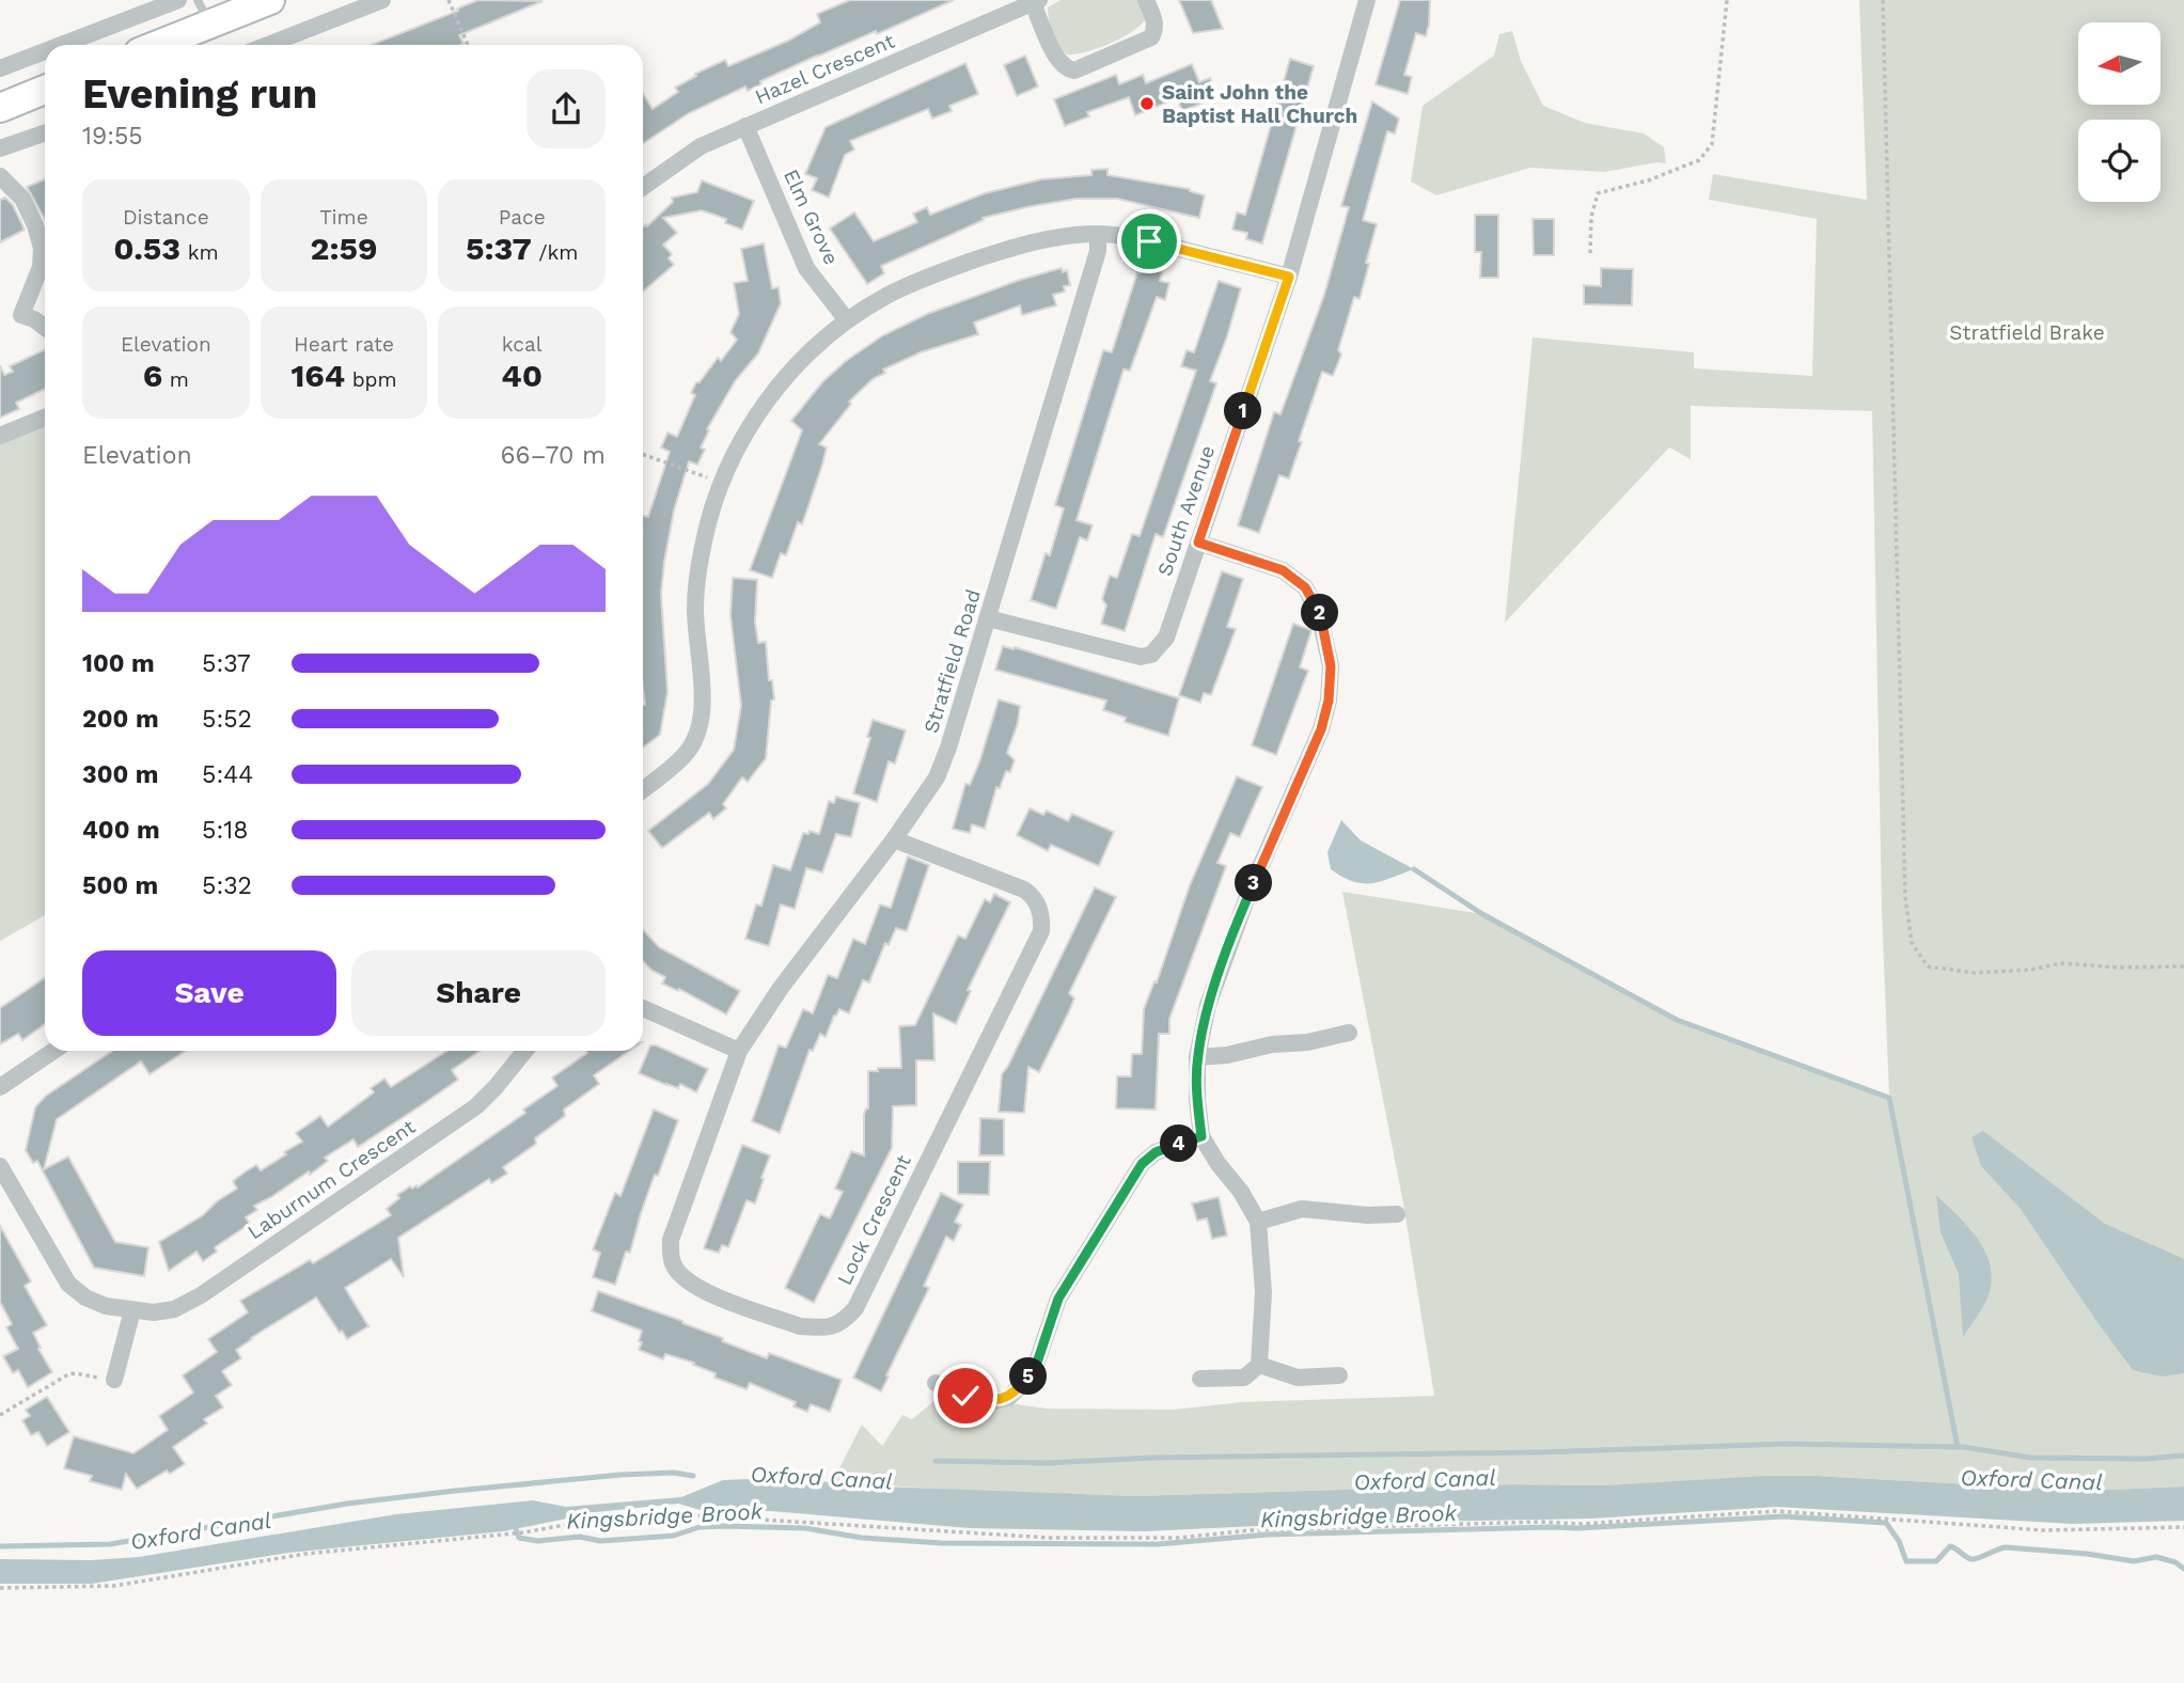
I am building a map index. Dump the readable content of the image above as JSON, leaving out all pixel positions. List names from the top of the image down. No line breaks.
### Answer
{"streets":{"street":["Hazel Crescent","Elm Grove","South Avenue","Stratfield Road","Laburnum Crescent","Lock Crescent"]},"crossings":[["Hazel Crescent","Elm Grove"],["South Avenue","Stratfield Road"],["Stratfield Road","Lock Crescent"]],"water":["Oxford Canal","Kingsbridge Brook"],"parks":["Stratfield Brake"],"places":["Saint John the Baptist Hall Church"],"north":"left","page":{"heading":["Evening run","19:55"],"stats":[["Distance","0.53 km"],["Time","2:59"],["Pace","5:37 /km"],["Elevation","6 m"],["Heart rate","164 bpm"],["kcal","40"]],"pins":["1","2","3","4","5"],"chart":["Elevation","66–70 m"],"list":[{"name":"100 m","note":"5:37"},{"name":"200 m","note":"5:52"},{"name":"300 m","note":"5:44"},{"name":"400 m","note":"5:18"},{"name":"500 m","note":"5:32"}],"buttons":["Save","Share"]}}
